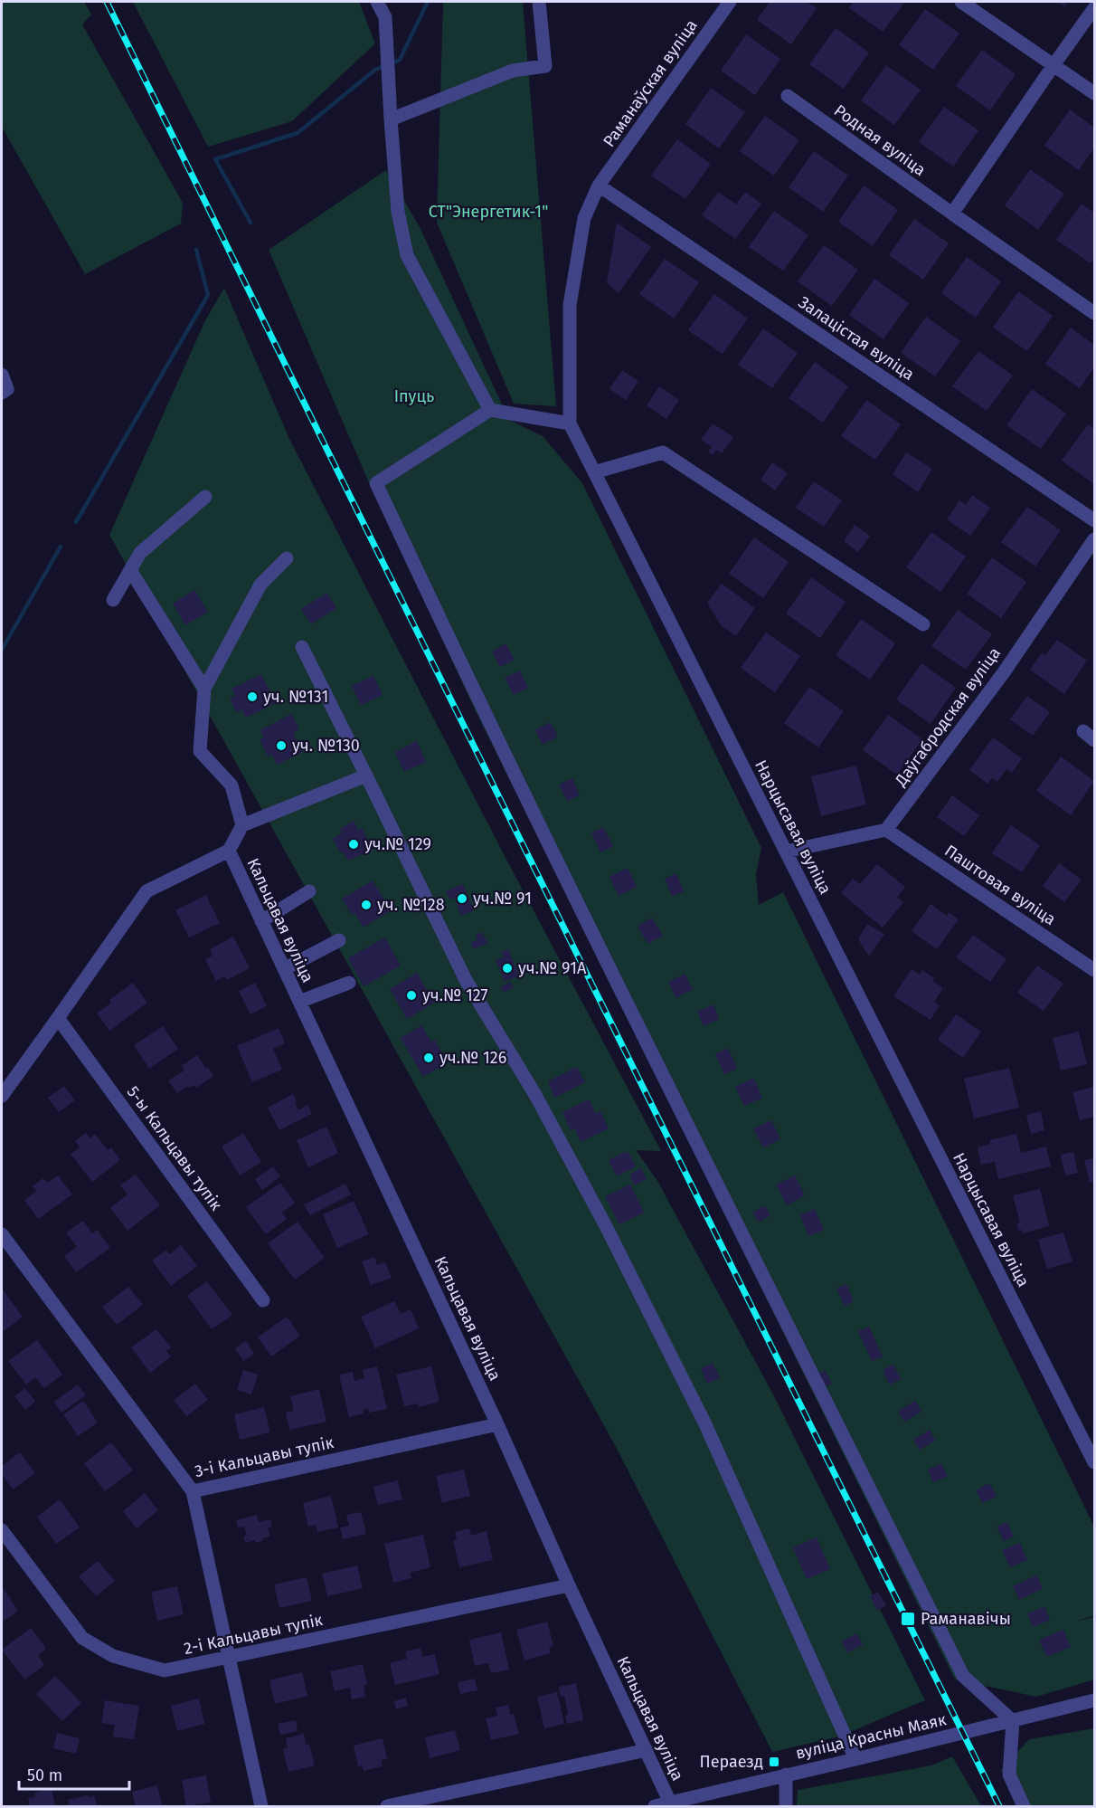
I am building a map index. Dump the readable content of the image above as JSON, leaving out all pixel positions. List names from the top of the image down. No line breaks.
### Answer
{"streets":{"street":["Раманаўская вуліца","Родная вуліца","Залацістая вуліца","Даўгабродская вуліца","Нарцысавая вуліца","Паштовая вуліца","Кальцавая вуліца","5-ы Кальцавы тупік","3-і Кальцавы тупік","2-і Кальцавы тупік","вуліца Красны Маяк"]},"crossings":[["Раманаўская вуліца","Залацістая вуліца"],["Раманаўская вуліца","Нарцысавая вуліца"],["Залацістая вуліца","Нарцысавая вуліца"],["Даўгабродская вуліца","Паштовая вуліца"],["Кальцавая вуліца","3-і Кальцавы тупік"],["Кальцавая вуліца","2-і Кальцавы тупік"],["Кальцавая вуліца","вуліца Красны Маяк"]],"parks":["СТ\"Энергетик-1\"","Іпуць"],"places":{"other":["уч. №131","уч. №130","уч.№ 129","уч.№ 91","уч. №128","уч.№ 91А","уч.№ 127","уч.№ 126"],"transit":["Раманавічы","Пераезд"]},"scale_bar":"50 m"}
